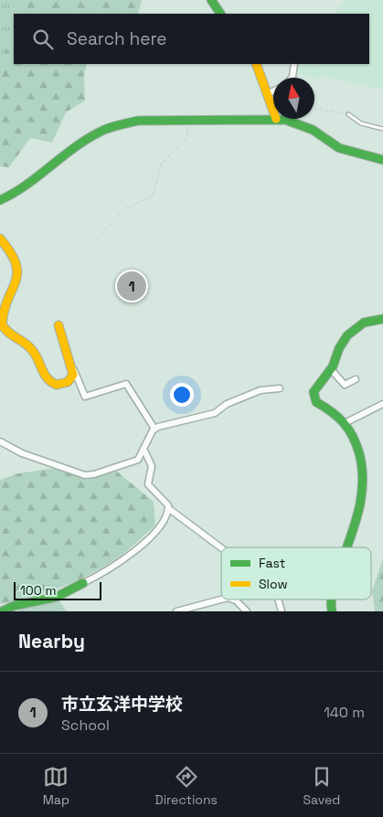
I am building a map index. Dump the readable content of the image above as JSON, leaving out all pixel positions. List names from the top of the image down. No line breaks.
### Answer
{"legend":["Fast","Slow"],"scale_bar":"100 m","north":"top","page":{"search":"Search here","pins":"1","scale":"100 m","heading":"Nearby","list":[{"mark":"1","name":"市立玄洋中学校","note":"School","value":"140 m"}],"nav":["Map","Directions","Saved"]}}
